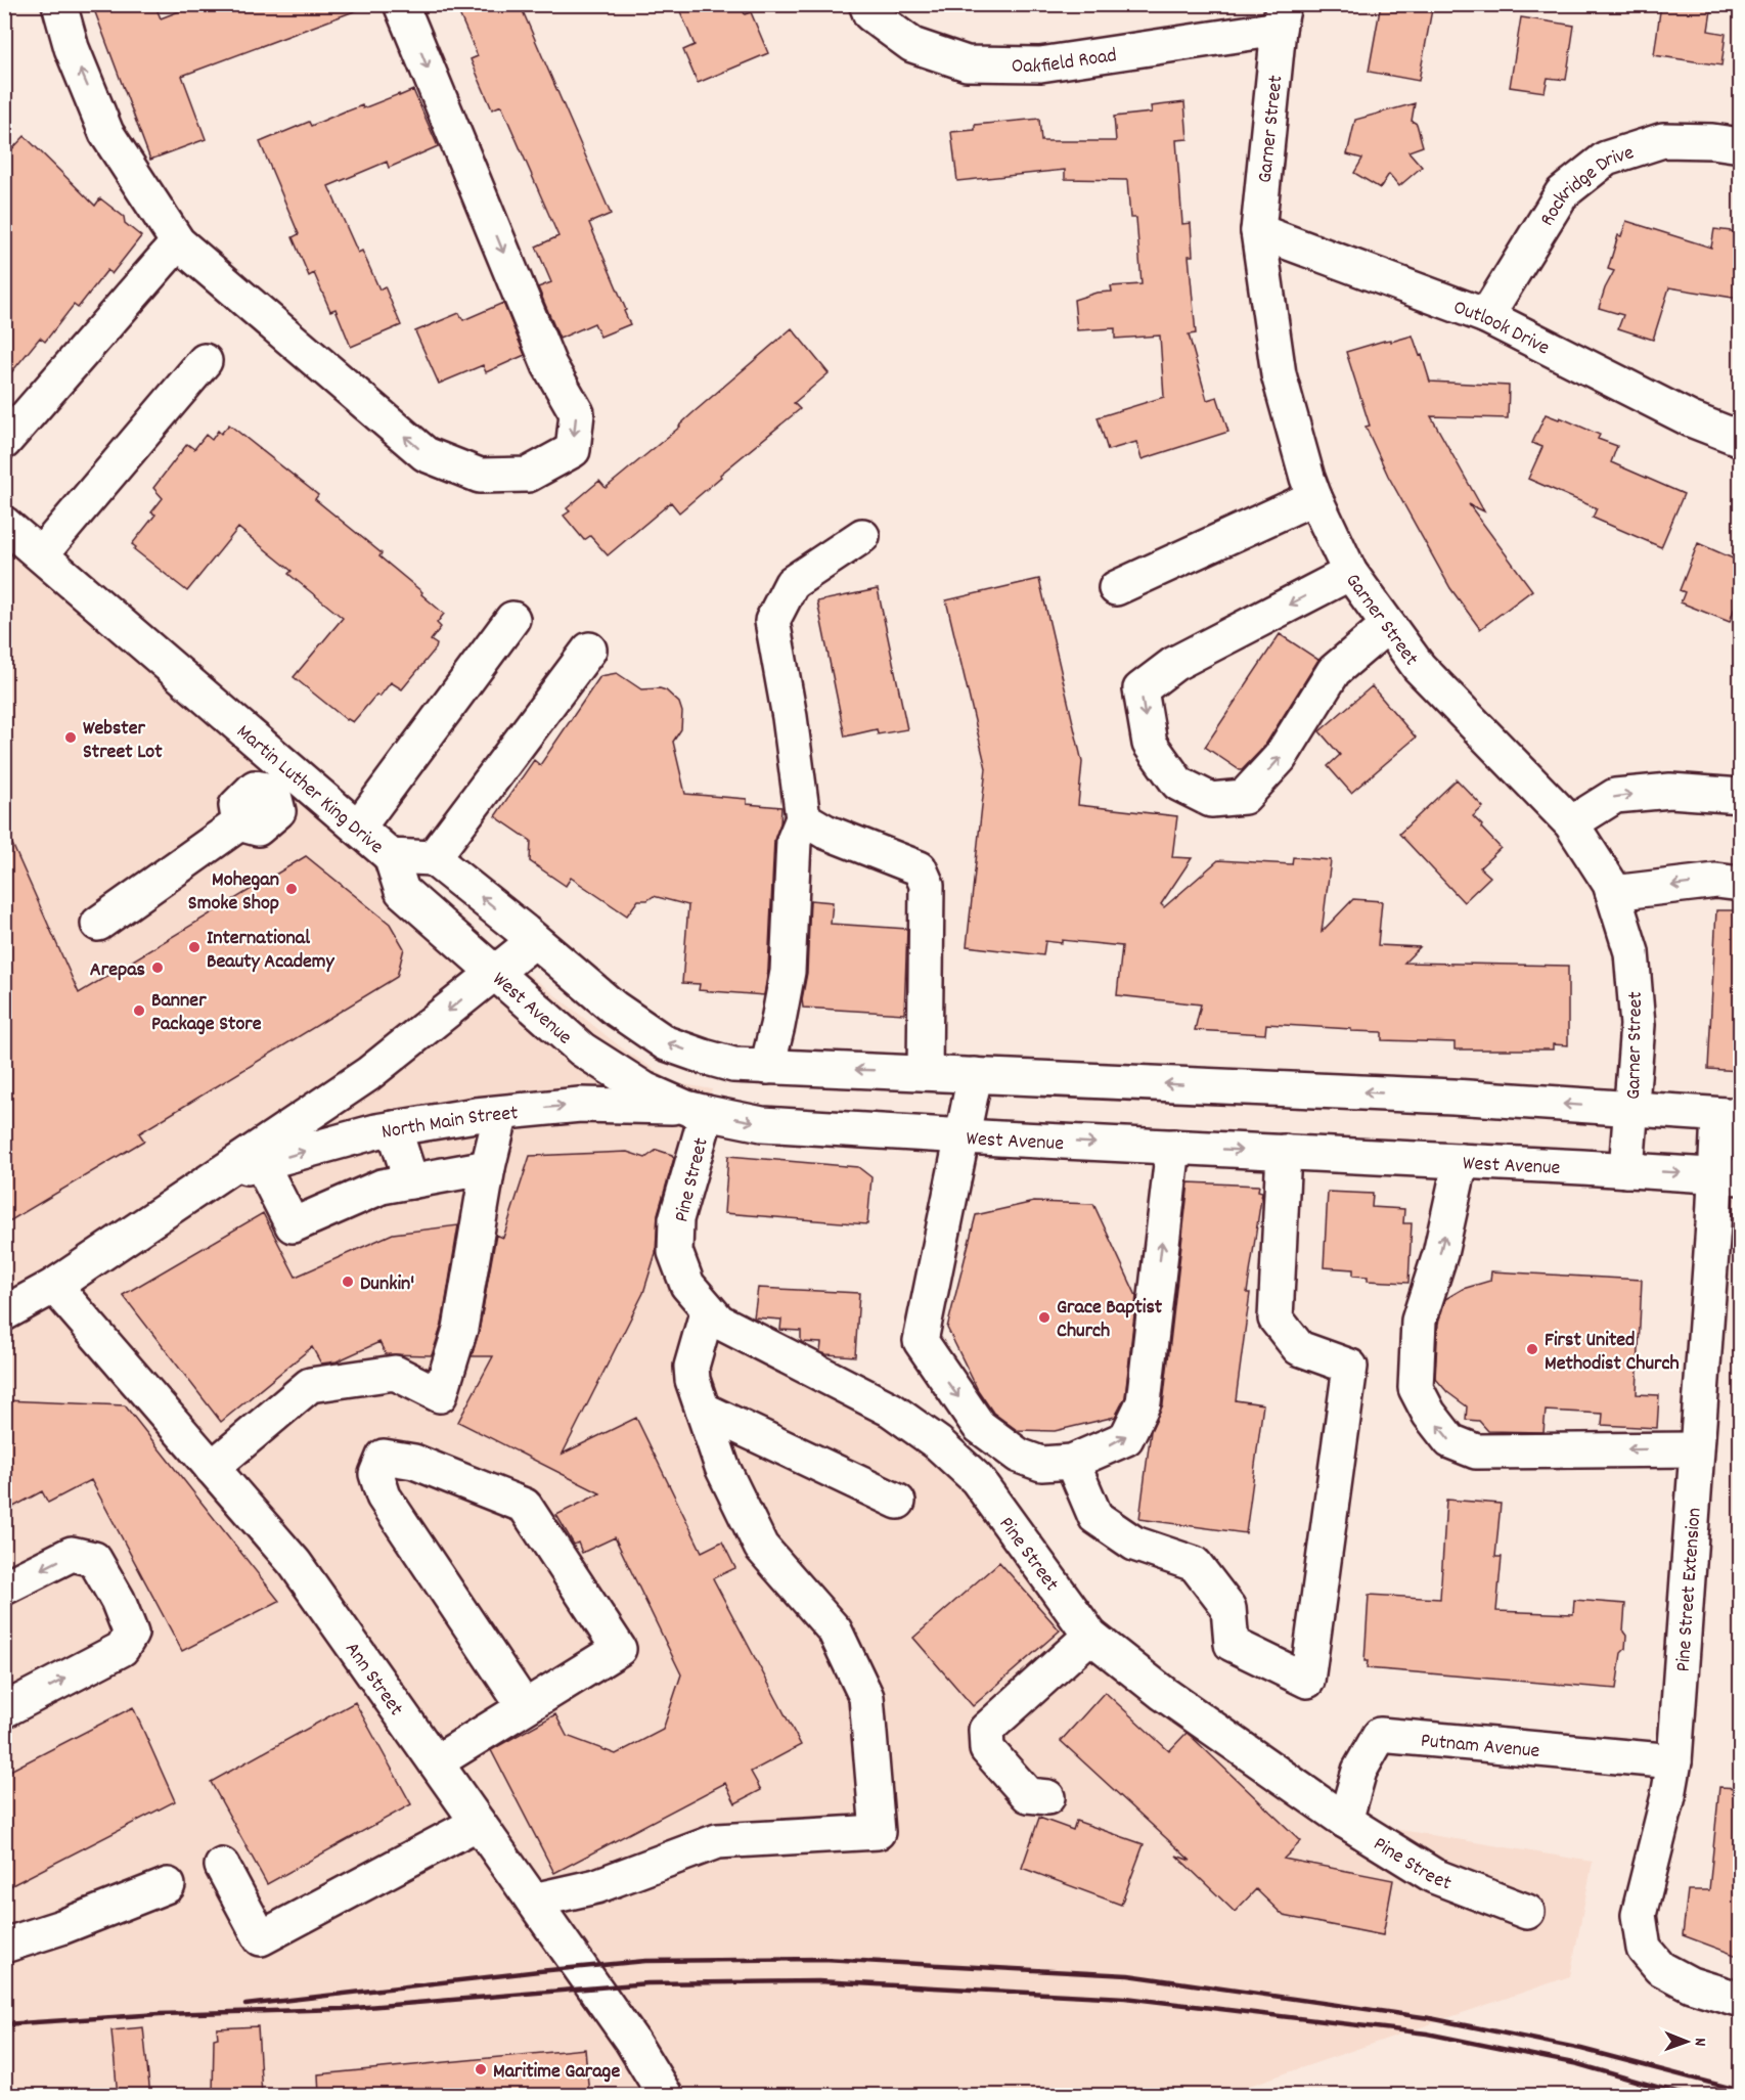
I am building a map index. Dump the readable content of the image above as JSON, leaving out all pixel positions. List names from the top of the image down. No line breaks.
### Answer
{"streets":{"street":["Oakfield Road","Garner Street","Rockridge Drive","Outlook Drive","Martin Luther King Drive","West Avenue","North Main Street","Pine Street","Pine Street Extension","Ann Street","Putnam Avenue"]},"crossings":[["Oakfield Road","Garner Street"],["Garner Street","Outlook Drive"],["Garner Street","West Avenue"],["Rockridge Drive","Outlook Drive"],["Martin Luther King Drive","West Avenue"],["West Avenue","North Main Street"],["West Avenue","Pine Street"],["West Avenue","Pine Street Extension"],["North Main Street","Pine Street"],["North Main Street","Ann Street"],["Pine Street","Putnam Avenue"],["Pine Street Extension","Putnam Avenue"]],"places":["Webster Street Lot","Mohegan Smoke Shop","International Beauty Academy","Arepas","Banner Package Store","Dunkin'","Grace Baptist Church","First United Methodist Church","Maritime Garage"],"north":"right"}
